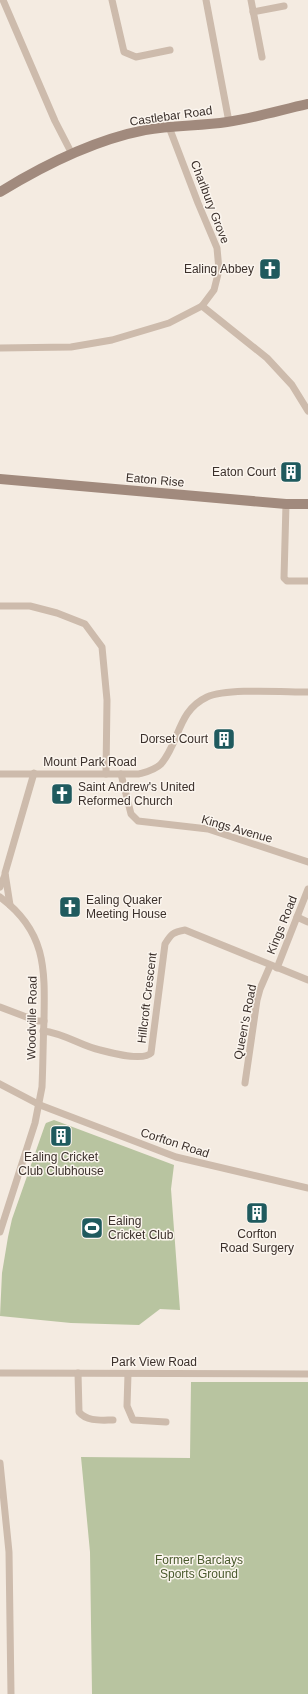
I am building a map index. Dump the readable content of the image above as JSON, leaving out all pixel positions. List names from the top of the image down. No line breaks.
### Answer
{"streets":{"main road":["Castlebar Road","Eaton Rise"],"street":["Charlbury Grove","Mount Park Road","Kings Avenue","Kings Road","Hillcroft Crescent","Woodville Road","Queen's Road","Corfton Road","Park View Road"]},"crossings":[["Castlebar Road","Charlbury Grove"],["Mount Park Road","Kings Avenue"],["Kings Road","Hillcroft Crescent"],["Kings Road","Queen's Road"],["Hillcroft Crescent","Woodville Road"],["Hillcroft Crescent","Queen's Road"],["Woodville Road","Corfton Road"]],"parks":["Former Barclays Sports Ground"],"places":{"church":["Ealing Abbey","Saint Andrew's United Reformed Church","Ealing Quaker Meeting House"],"building":["Eaton Court","Dorset Court","Ealing Cricket Club Clubhouse","Corfton Road Surgery"],"sports":["Ealing Cricket Club"]}}
